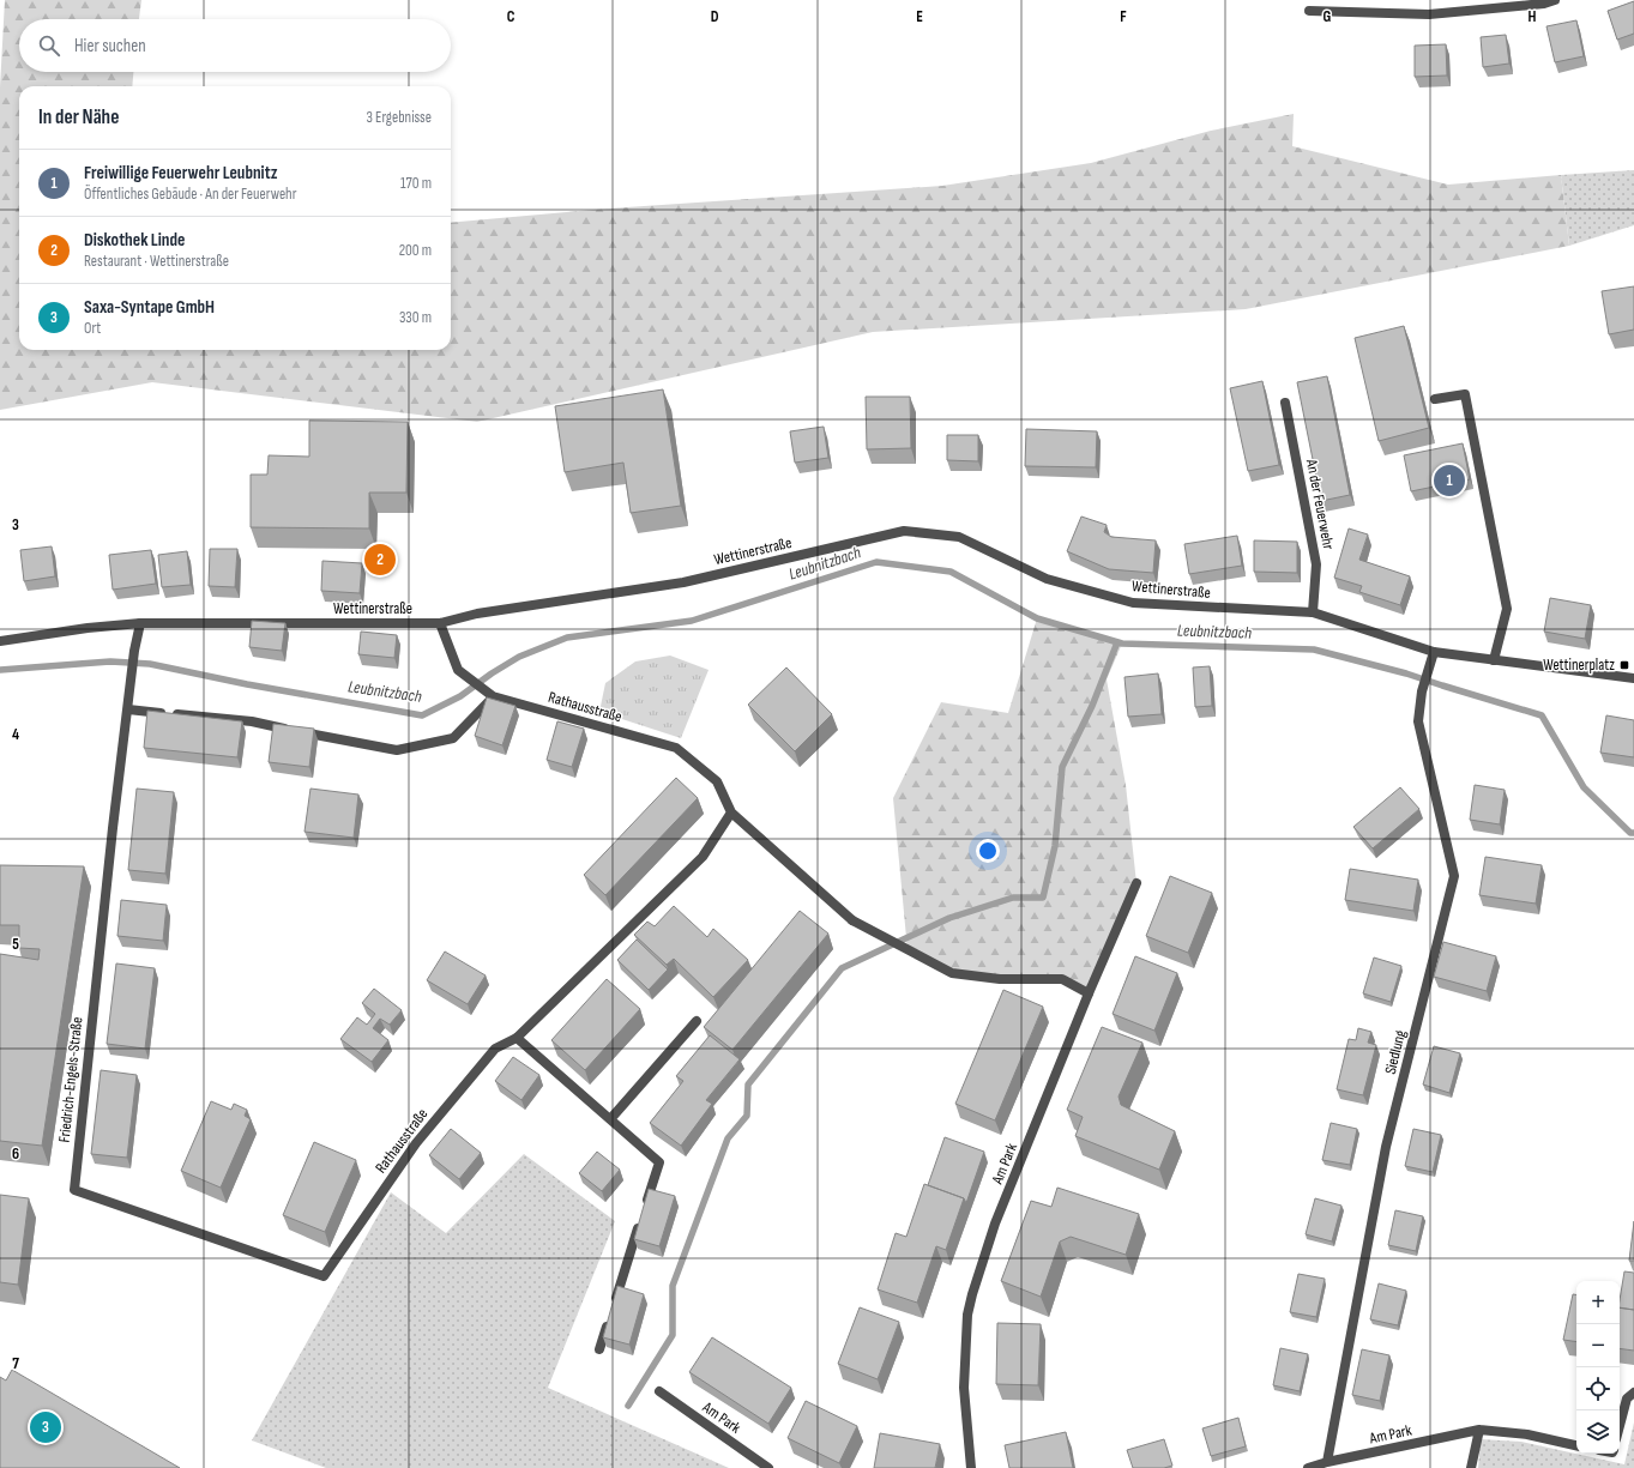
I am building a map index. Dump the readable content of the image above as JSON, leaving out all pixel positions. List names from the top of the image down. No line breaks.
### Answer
{"streets":{"street":["An der Feuerwehr","Wettinerstraße","Rathausstraße","Siedlung","Friedrich-Engels-Straße","Am Park"]},"crossings":[["An der Feuerwehr","Wettinerstraße"],["Wettinerstraße","Rathausstraße"],["Wettinerstraße","Siedlung"],["Wettinerstraße","Friedrich-Engels-Straße"],["Rathausstraße","Friedrich-Engels-Straße"],["Rathausstraße","Am Park"],["Siedlung","Am Park"]],"water":["Leubnitzbach"],"places":{"transit":["Wettinerplatz"]},"page":{"search":"Hier suchen","heading":["In der Nähe","3 Ergebnisse"],"list":[{"mark":"1","name":"Freiwillige Feuerwehr Leubnitz","note":"Öffentliches Gebäude · An der Feuerwehr","value":"170 m"},{"mark":"2","name":"Diskothek Linde","note":"Restaurant · Wettinerstraße","value":"200 m"},{"mark":"3","name":"Saxa-Syntape GmbH","note":"Ort","value":"330 m"}],"pins":["1","2","3"],"map_buttons":["+","−"]},"grid":{"columns":["C","D","E","F","G","H"],"rows":["3","4","5","6","7"]}}
